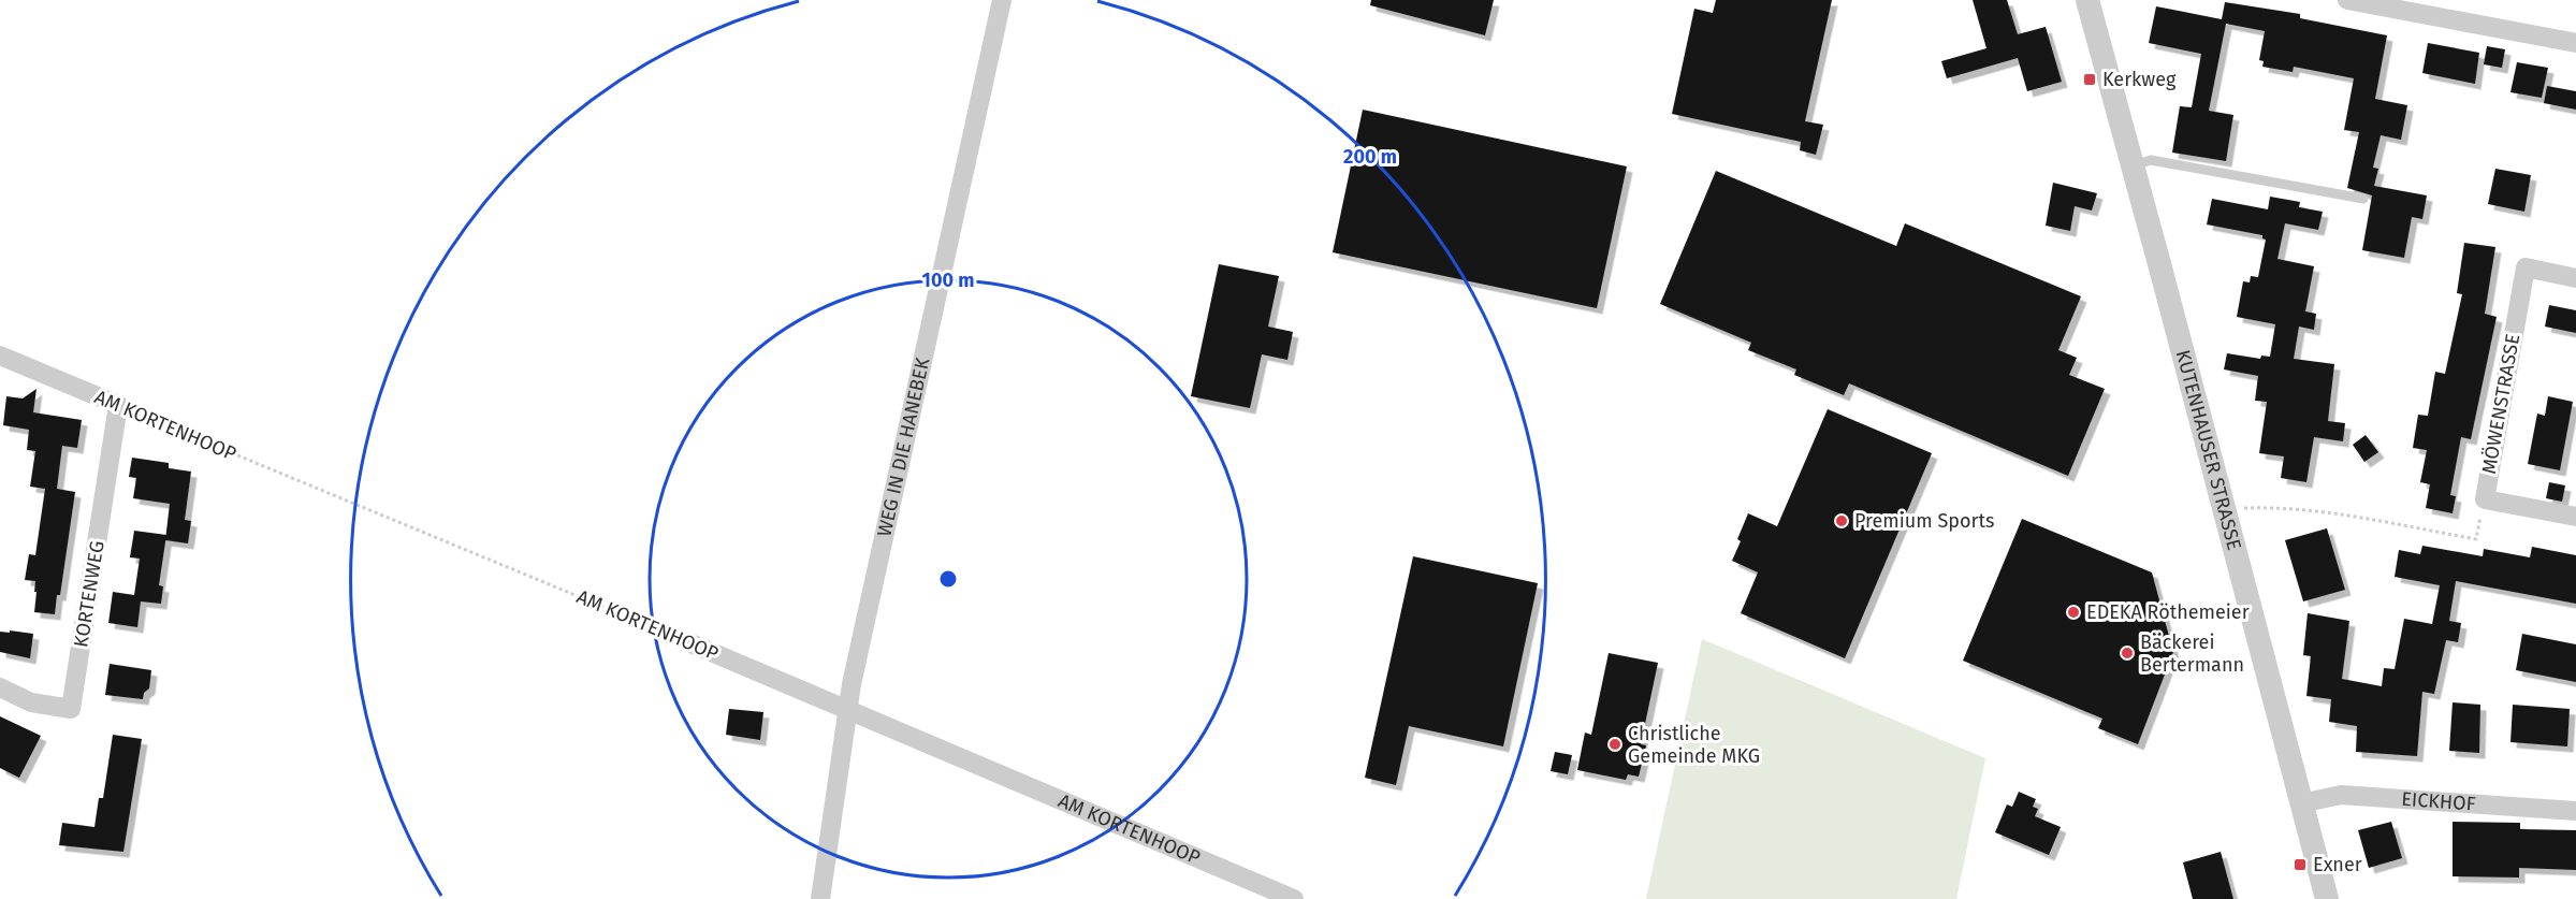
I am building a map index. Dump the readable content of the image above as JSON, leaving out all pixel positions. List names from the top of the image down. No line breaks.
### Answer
{"streets":{"street":["MÖWENSTRASSE","AM KORTENHOOP","WEG IN DIE HANEBEK","KUTENHAUSER STRASSE","KORTENWEG","EICKHOF"]},"crossings":[["AM KORTENHOOP","WEG IN DIE HANEBEK"],["AM KORTENHOOP","KORTENWEG"],["KUTENHAUSER STRASSE","EICKHOF"]],"places":{"transit":["Kerkweg","Exner"],"other":["Premium Sports","EDEKA Röthemeier","Bäckerei Bertermann","Christliche Gemeinde MKG"]},"rings":["200 m","100 m"]}
